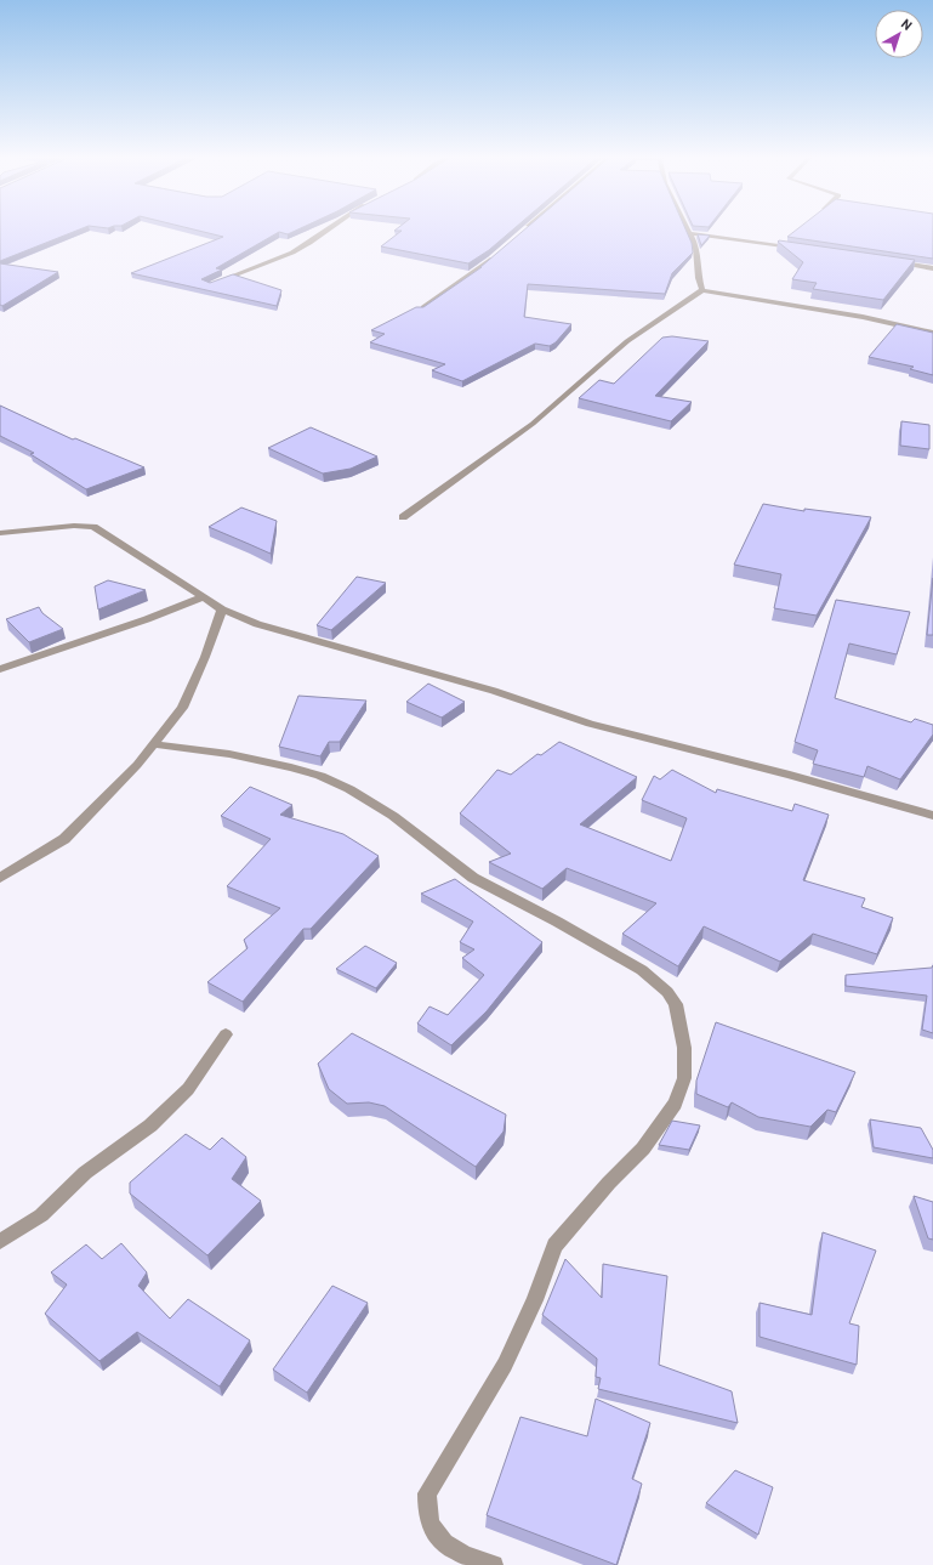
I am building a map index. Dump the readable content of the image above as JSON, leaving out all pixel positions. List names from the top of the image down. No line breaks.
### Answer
{"north":"top right"}
